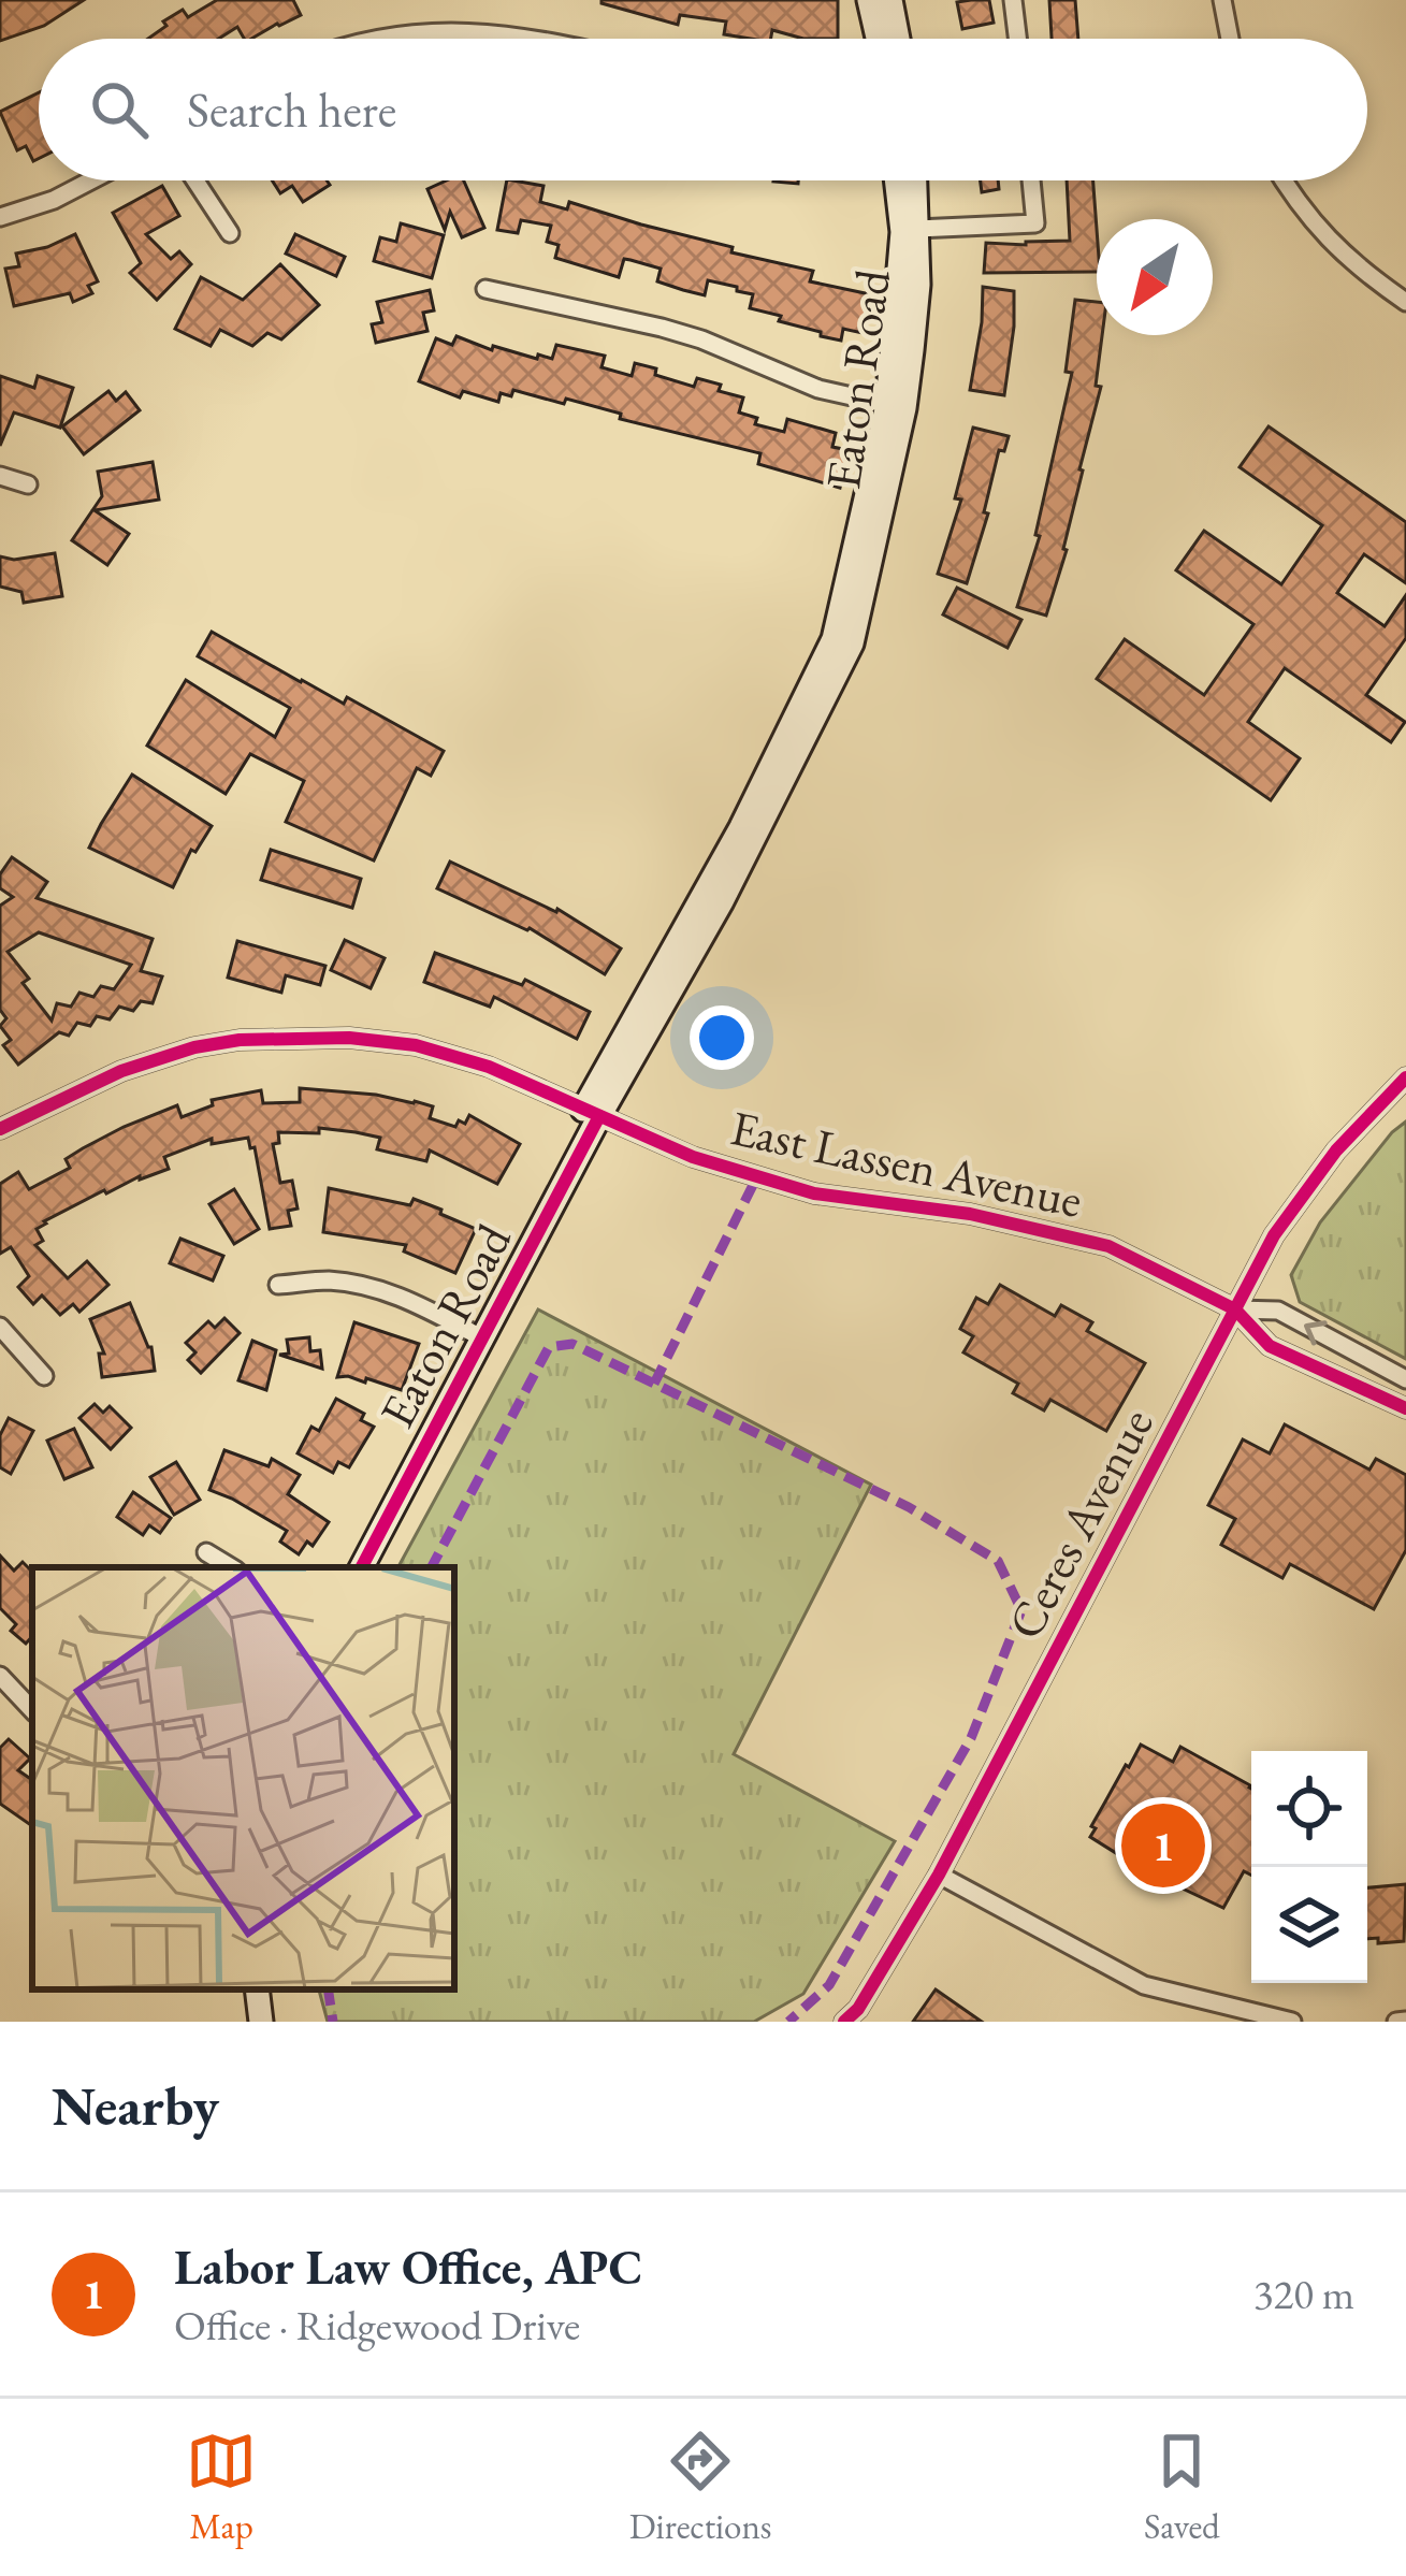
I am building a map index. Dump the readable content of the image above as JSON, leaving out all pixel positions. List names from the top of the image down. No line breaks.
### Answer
{"streets":{"street":["Eaton Road","East Lassen Avenue","Ceres Avenue"]},"crossings":[["Eaton Road","East Lassen Avenue"],["East Lassen Avenue","Ceres Avenue"]],"north":"bottom left","page":{"search":"Search here","pins":"1","heading":"Nearby","list":[{"mark":"1","name":"Labor Law Office, APC","note":"Office · Ridgewood Drive","value":"320 m"}],"nav":["Map","Directions","Saved"]}}
